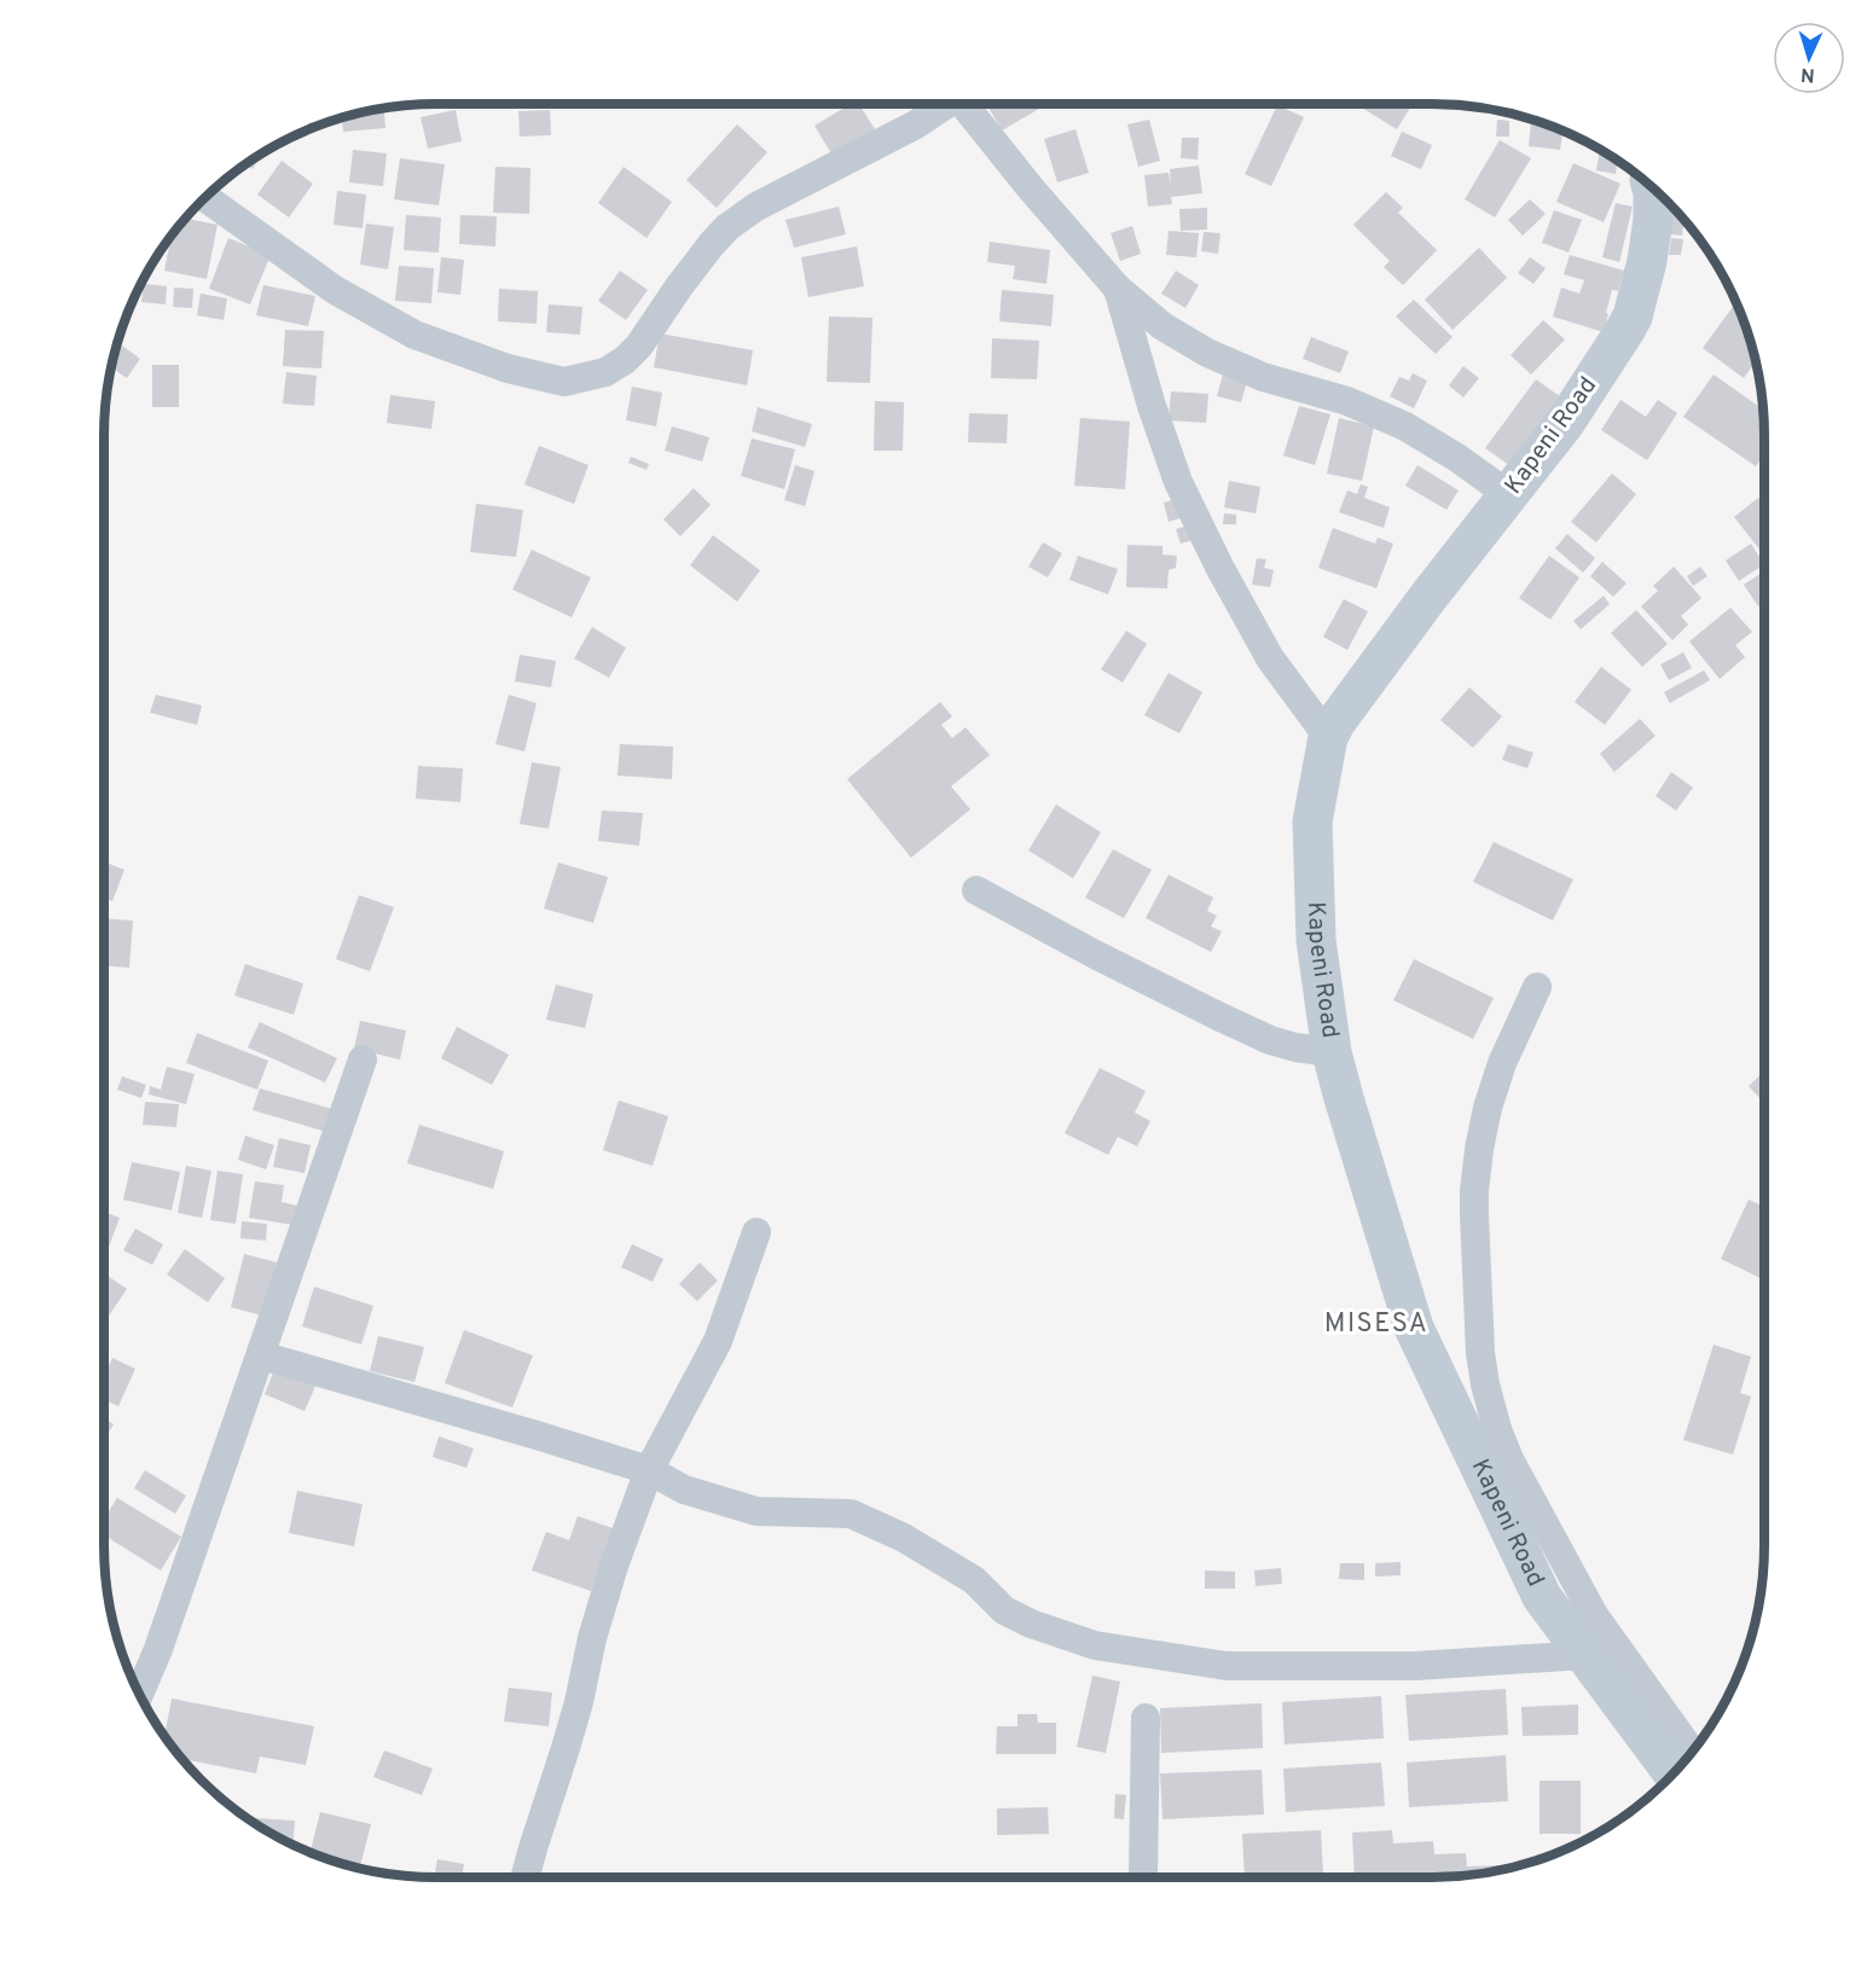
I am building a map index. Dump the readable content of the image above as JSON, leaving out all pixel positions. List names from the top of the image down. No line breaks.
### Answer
{"streets":{"main road":["Kapeni Road"]},"districts":["MISESA"],"north":"bottom"}
